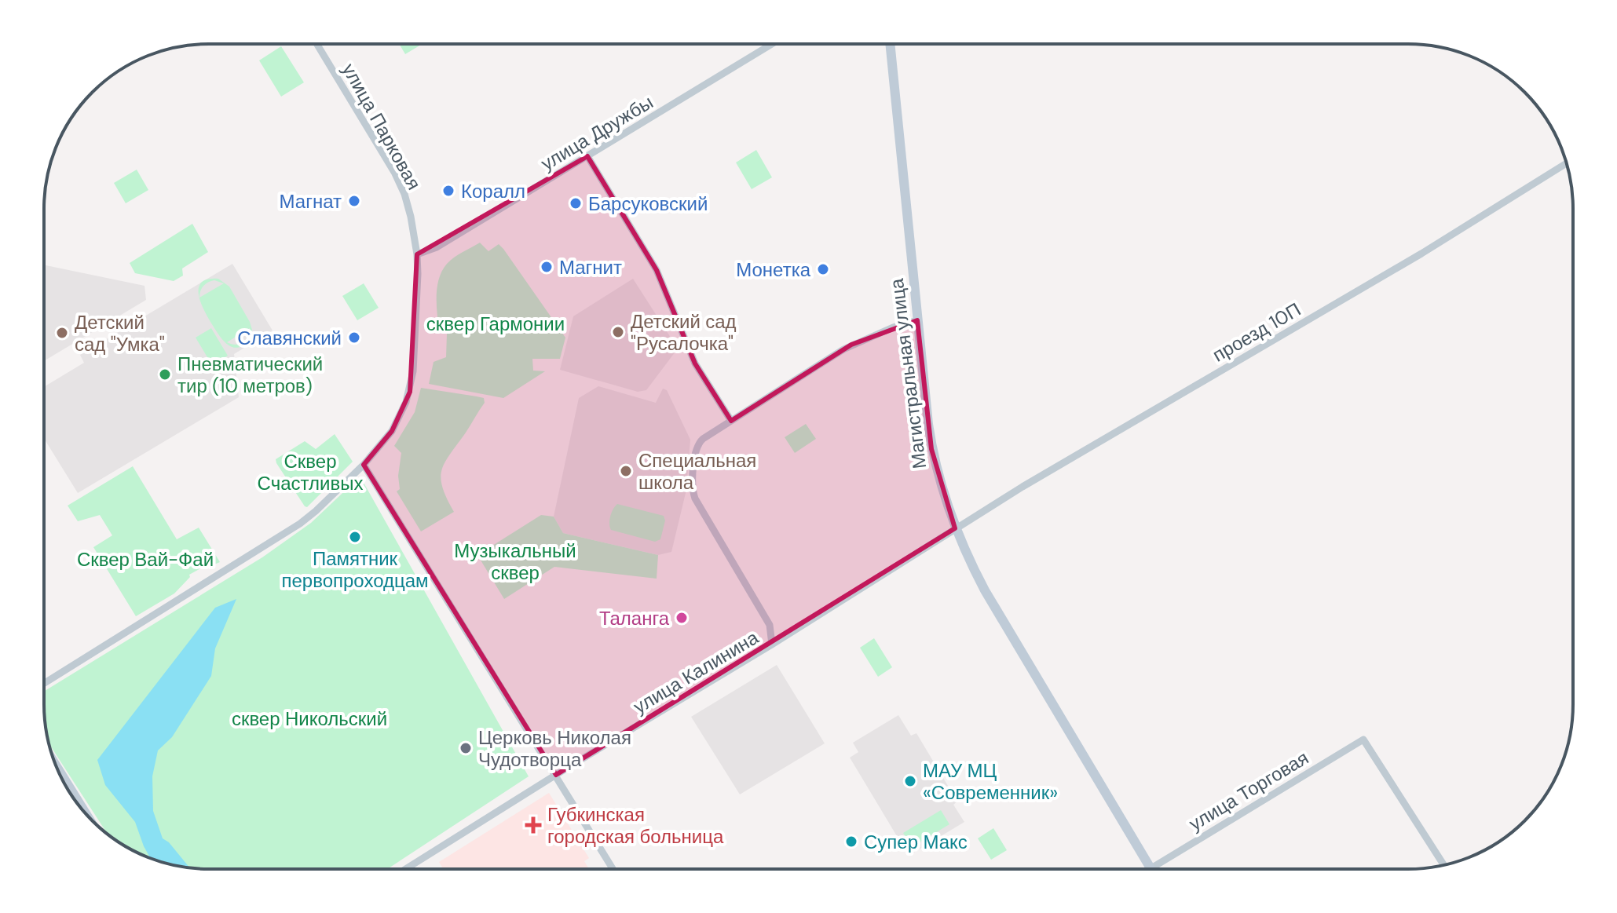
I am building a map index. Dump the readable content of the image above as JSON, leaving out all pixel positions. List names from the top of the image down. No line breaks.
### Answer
{"streets":{"main road":["Магистральная улица"],"street":["улица Парковая","улица Дружбы","проезд 10П","улица Калинина","улица Торговая"]},"crossings":[["улица Парковая","улица Дружбы"],["проезд 10П","Магистральная улица"],["проезд 10П","улица Калинина"],["Магистральная улица","улица Калинина"],["Магистральная улица","улица Торговая"]],"parks":["сквер Гармонии","Сквер Счастливых","Музыкальный сквер","Сквер Вай-Фай","сквер Никольский"],"places":{"other":["Коралл","Магнат","Барсуковский","Магнит","Монетка","Детский сад \"Русалочка\"","Детский сад \"Умка\"","Славянский","Пневматический тир (10 метров)","Специальная школа","Памятник первопроходцам","Таланга","Церковь Николая Чудотворца","МАУ МЦ «Современник»","Супер Макс"],"health":["Губкинская городская больница"]}}
